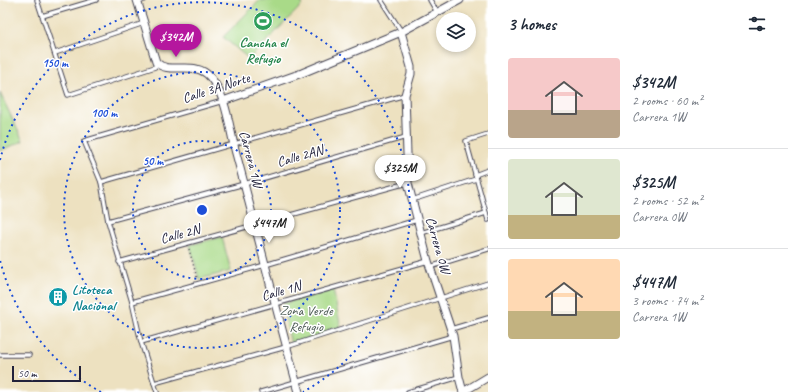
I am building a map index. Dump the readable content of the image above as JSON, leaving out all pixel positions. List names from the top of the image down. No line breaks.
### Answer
{"streets":{"street":["Calle 3A Norte","Carrera 1W","Carrera 0W"],"lane":["Calle 2AN","Calle 2N","Calle 1N"]},"crossings":[["Calle 3A Norte","Carrera 1W"],["Calle 3A Norte","Carrera 0W"],["Calle 2AN","Carrera 1W"],["Calle 2AN","Carrera 0W"],["Carrera 1W","Calle 2N"],["Carrera 1W","Calle 1N"],["Calle 2N","Carrera 0W"],["Carrera 0W","Calle 1N"]],"parks":["Zona Verde Refugio"],"places":{"sports":["Cancha el Refugio"],"building":["Litoteca Nacional"]},"scale_bar":"50 m","page":{"heading":"3 homes","price":["$342M","$325M","$447M"],"list":[{"name":"$342M","note":"2 rooms · 60 m² · Carrera 1W"},{"name":"$325M","note":"2 rooms · 52 m² · Carrera 0W"},{"name":"$447M","note":"3 rooms · 74 m² · Carrera 1W"}],"scale":"50 m"},"rings":["150 m","100 m","50 m"]}
